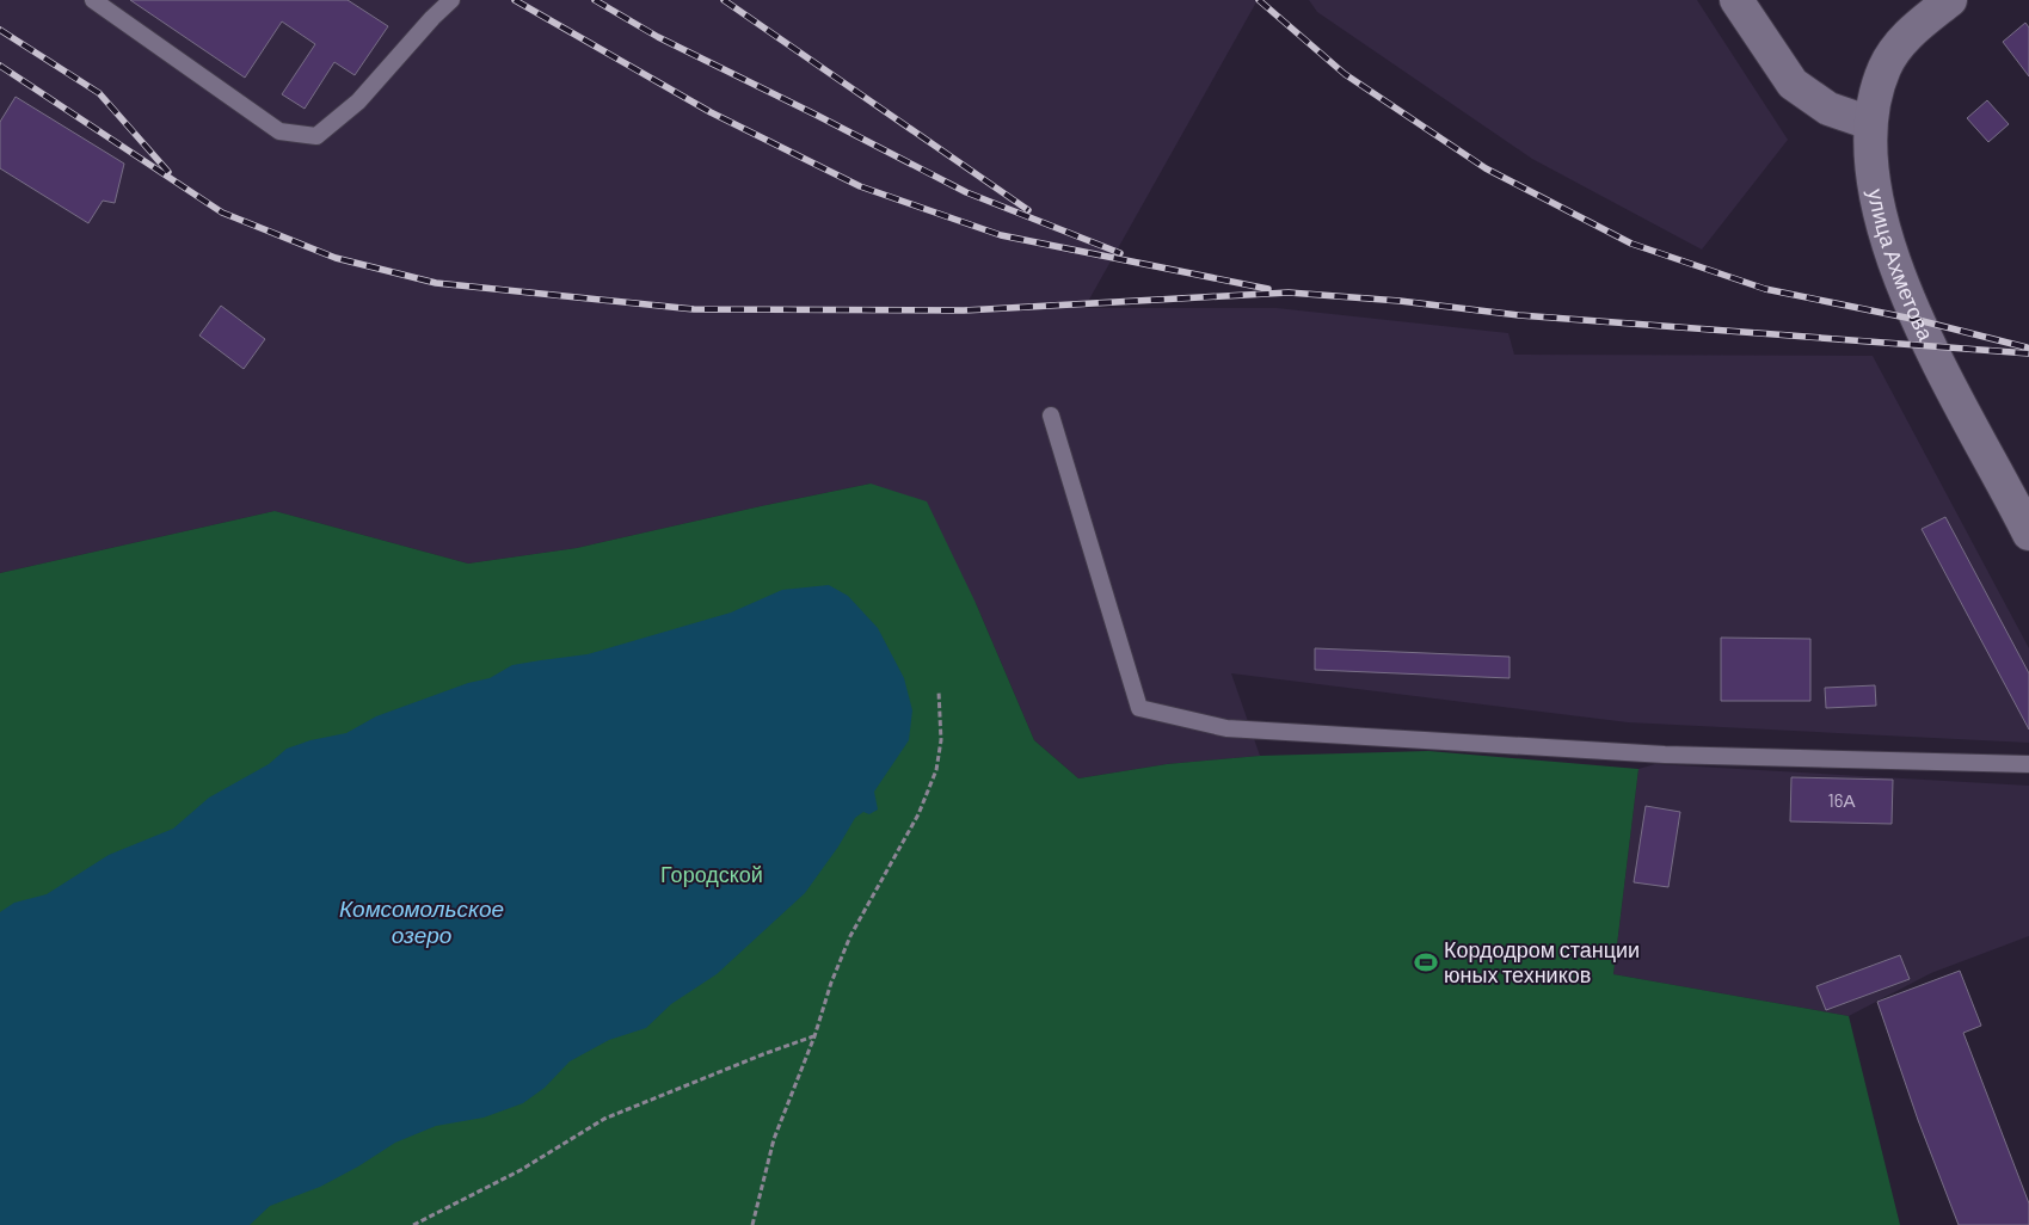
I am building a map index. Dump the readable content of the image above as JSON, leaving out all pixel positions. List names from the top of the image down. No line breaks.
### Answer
{"streets":{"main road":["улица Ахметова"]},"water":["Комсомольское озеро"],"parks":["Городской"],"places":{"sports":["Кордодром станции юных техников"]},"house_numbers":["16А"]}
